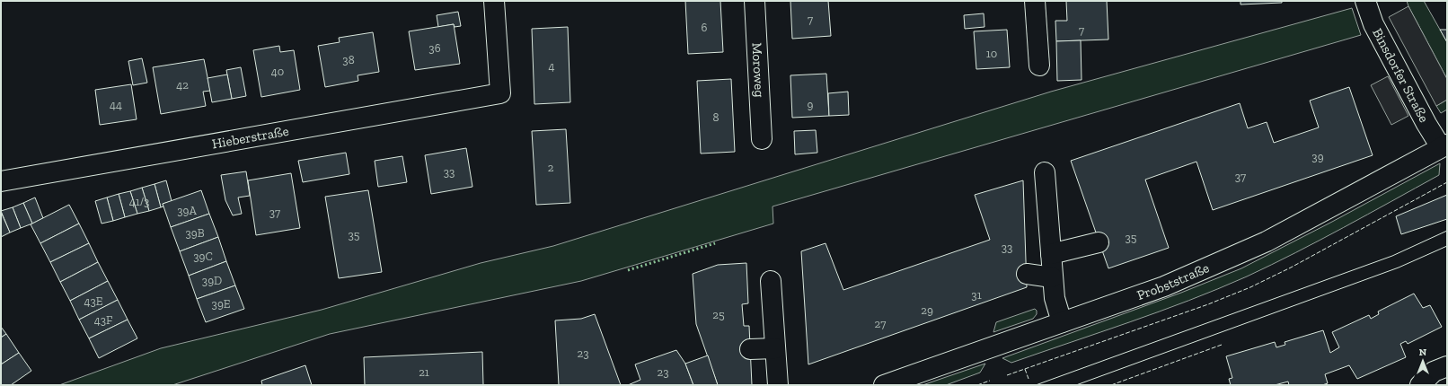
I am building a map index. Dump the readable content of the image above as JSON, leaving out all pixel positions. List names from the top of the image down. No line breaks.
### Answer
{"streets":{"street":["Moroweg","Binsdorfer Straße","Hieberstraße","Probststraße"]},"crossings":[["Binsdorfer Straße","Probststraße"]],"house_numbers":["7","6","7","36","10","38","4","40","42","44","9","8","39","2","33","37","41/3","39A","37","39B","35","35","33","39C","39D","31","43E","39E","29","25","43F","27","23","21","23"],"north":"top"}
